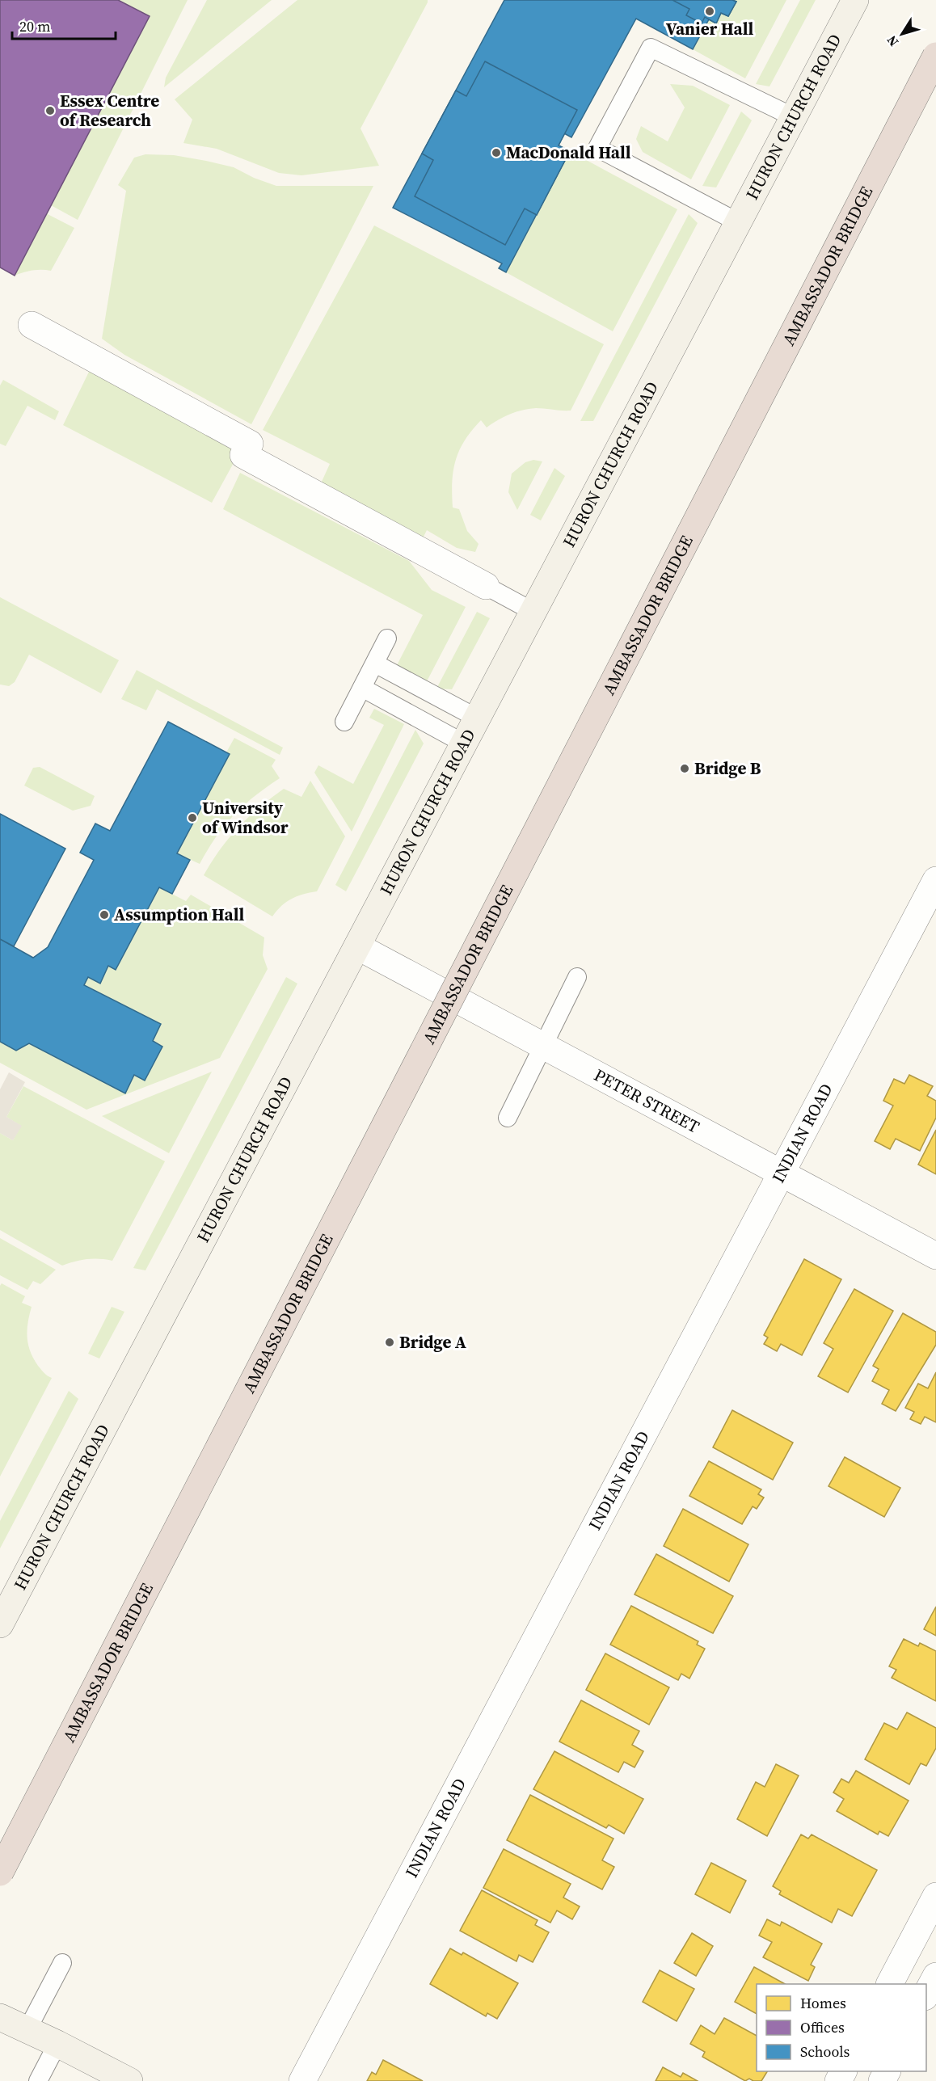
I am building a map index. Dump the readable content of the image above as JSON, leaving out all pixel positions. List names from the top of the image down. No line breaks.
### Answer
{"streets":{"highway":["AMBASSADOR BRIDGE"],"street":["HURON CHURCH ROAD","PETER STREET","INDIAN ROAD"]},"crossings":[["HURON CHURCH ROAD","PETER STREET"],["PETER STREET","INDIAN ROAD"]],"places":["Vanier Hall","Essex Centre of Research","MacDonald Hall","Bridge B","University of Windsor","Assumption Hall","Bridge A"],"legend":["Homes","Offices","Schools"],"scale_bar":"20 m","north":"bottom left"}
